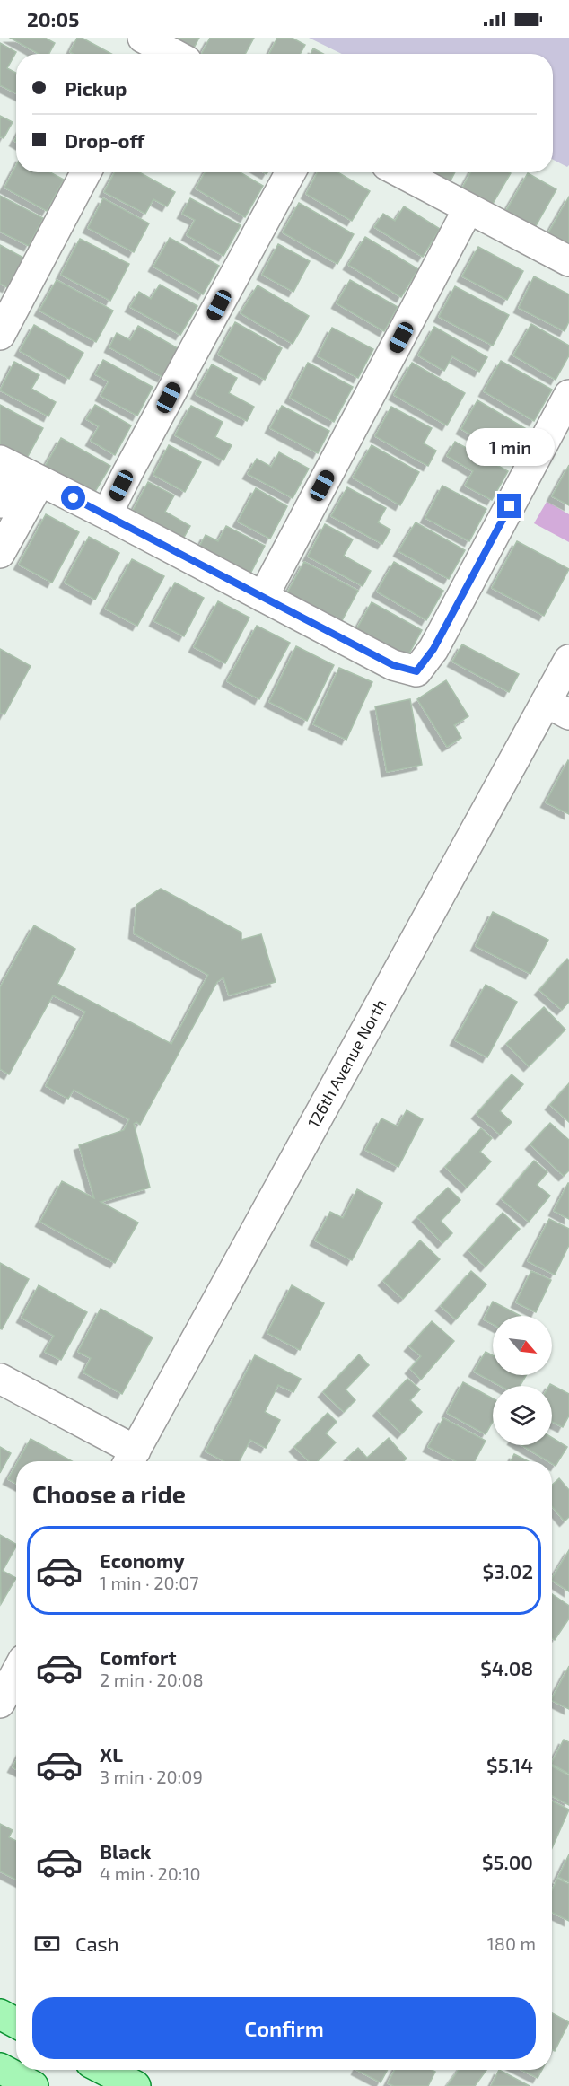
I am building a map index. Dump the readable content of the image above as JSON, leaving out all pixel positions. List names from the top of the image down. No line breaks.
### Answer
{"streets":{"street":["126th Avenue North"]},"north":"bottom right","page":{"status":"20:05","banner":["Pickup","Drop-off"],"bubble":"1 min","heading":"Choose a ride","list":[{"name":"Economy","note":"1 min · 20:07","value":"$3.02"},{"name":"Comfort","note":"2 min · 20:08","value":"$4.08"},{"name":"XL","note":"3 min · 20:09","value":"$5.14"},{"name":"Black","note":"4 min · 20:10","value":"$5.00"}],"pay":["Cash","180 m"],"buttons":"Confirm"}}
